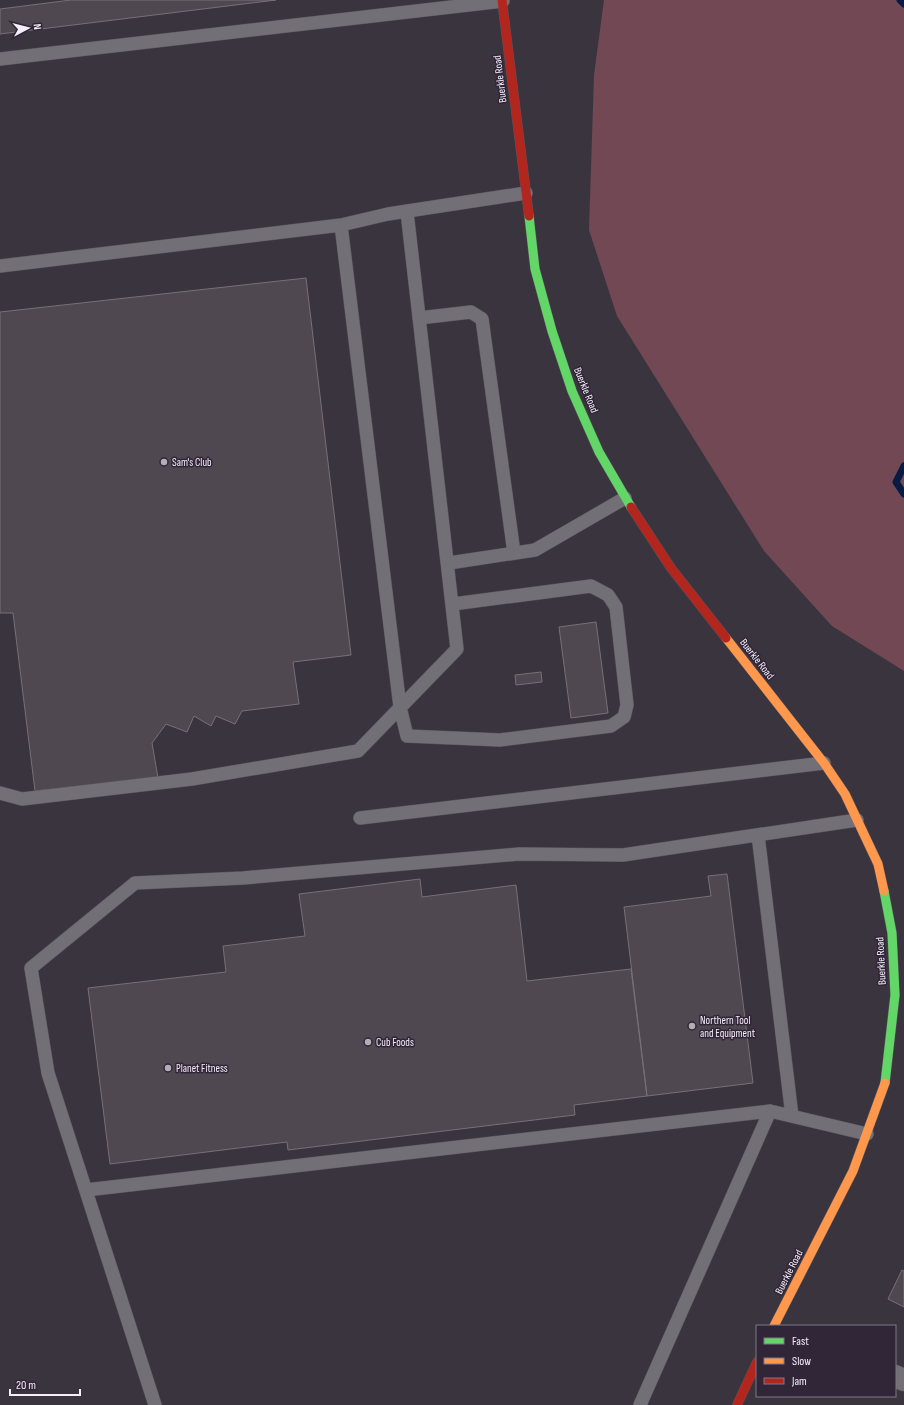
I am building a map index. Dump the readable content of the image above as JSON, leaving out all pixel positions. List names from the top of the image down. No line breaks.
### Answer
{"streets":{"street":["Buerkle Road"]},"places":["Sam's Club","Northern Tool and Equipment","Cub Foods","Planet Fitness"],"legend":["Fast","Slow","Jam"],"scale_bar":"20 m","north":"right"}
